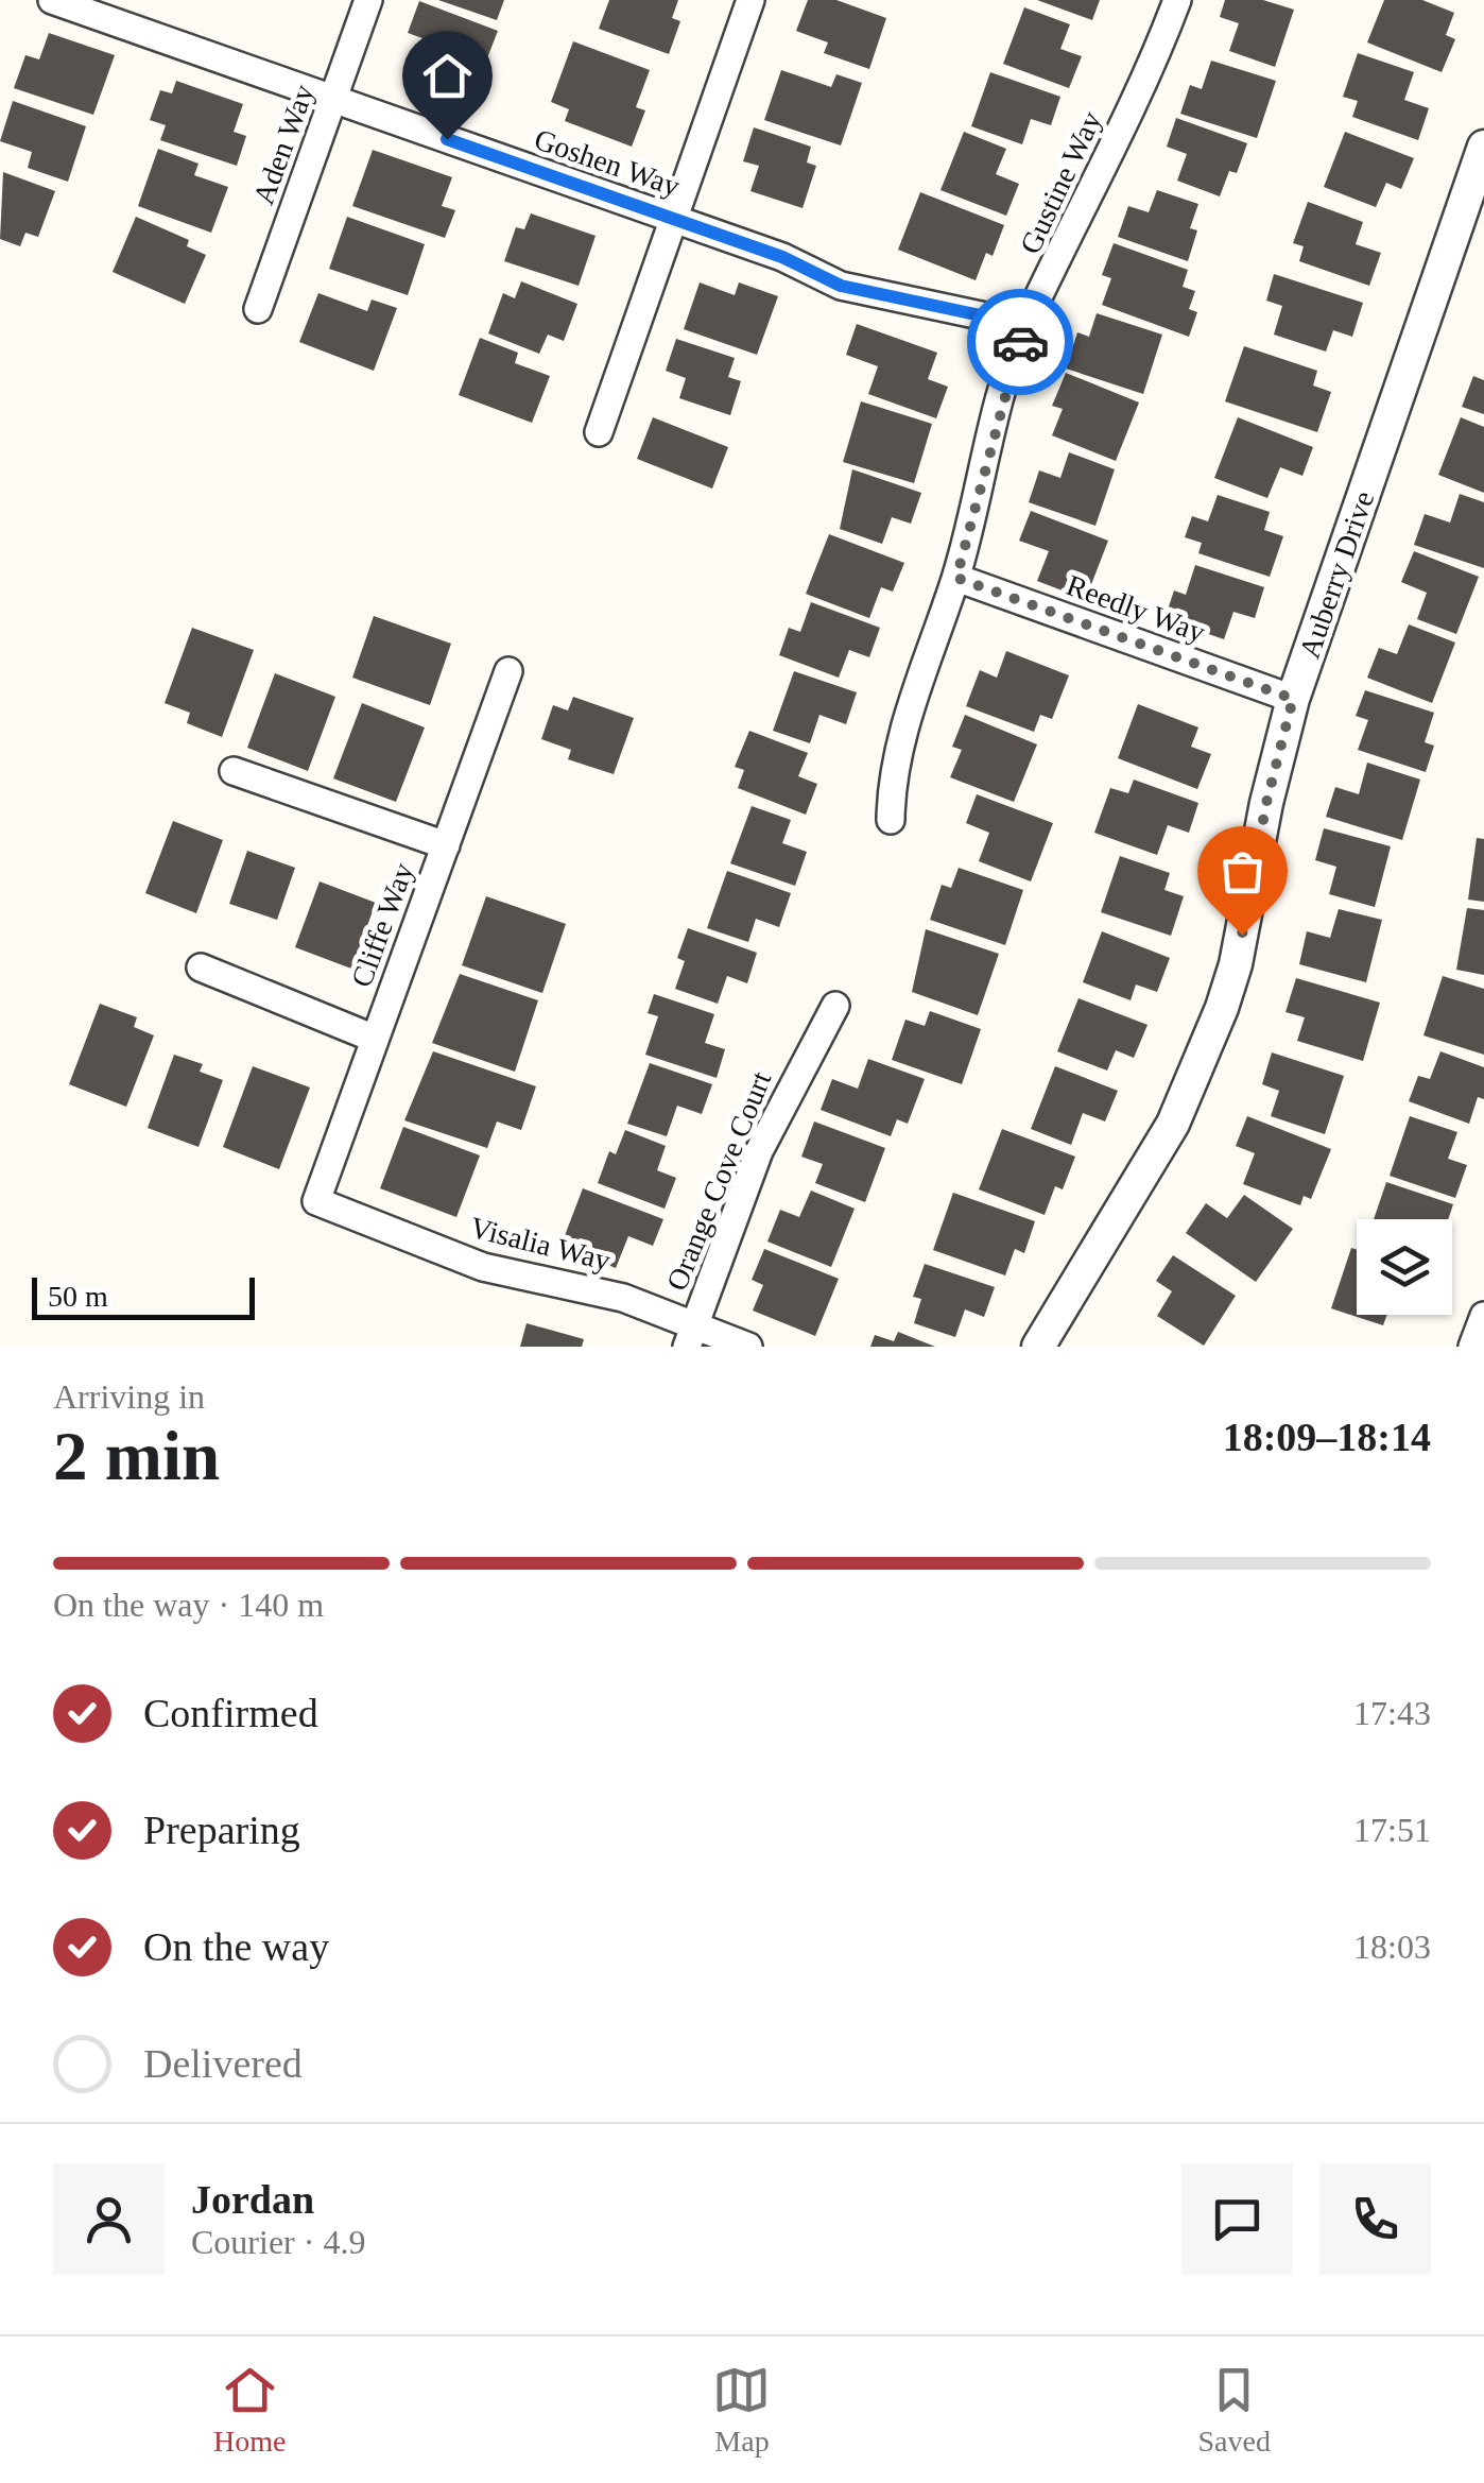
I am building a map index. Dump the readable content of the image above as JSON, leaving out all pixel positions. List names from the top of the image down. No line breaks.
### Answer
{"streets":{"street":["Aden Way","Goshen Way","Gustine Way","Auberry Drive","Reedly Way","Cliffe Way","Orange Cove Court","Visalia Way"]},"crossings":[["Aden Way","Goshen Way"],["Goshen Way","Gustine Way"],["Gustine Way","Reedly Way"],["Auberry Drive","Reedly Way"],["Cliffe Way","Visalia Way"],["Orange Cove Court","Visalia Way"]],"scale_bar":"50 m","page":{"scale":"50 m","heading":["2 min","Arriving in","18:09–18:14"],"panel":["Jordan","Courier · 4.9"],"bar":"On the way · 140 m","list":[["Confirmed","17:43"],["Preparing","17:51"],["On the way","18:03"],"Delivered"],"tabs":["Home","Map","Saved"]}}
